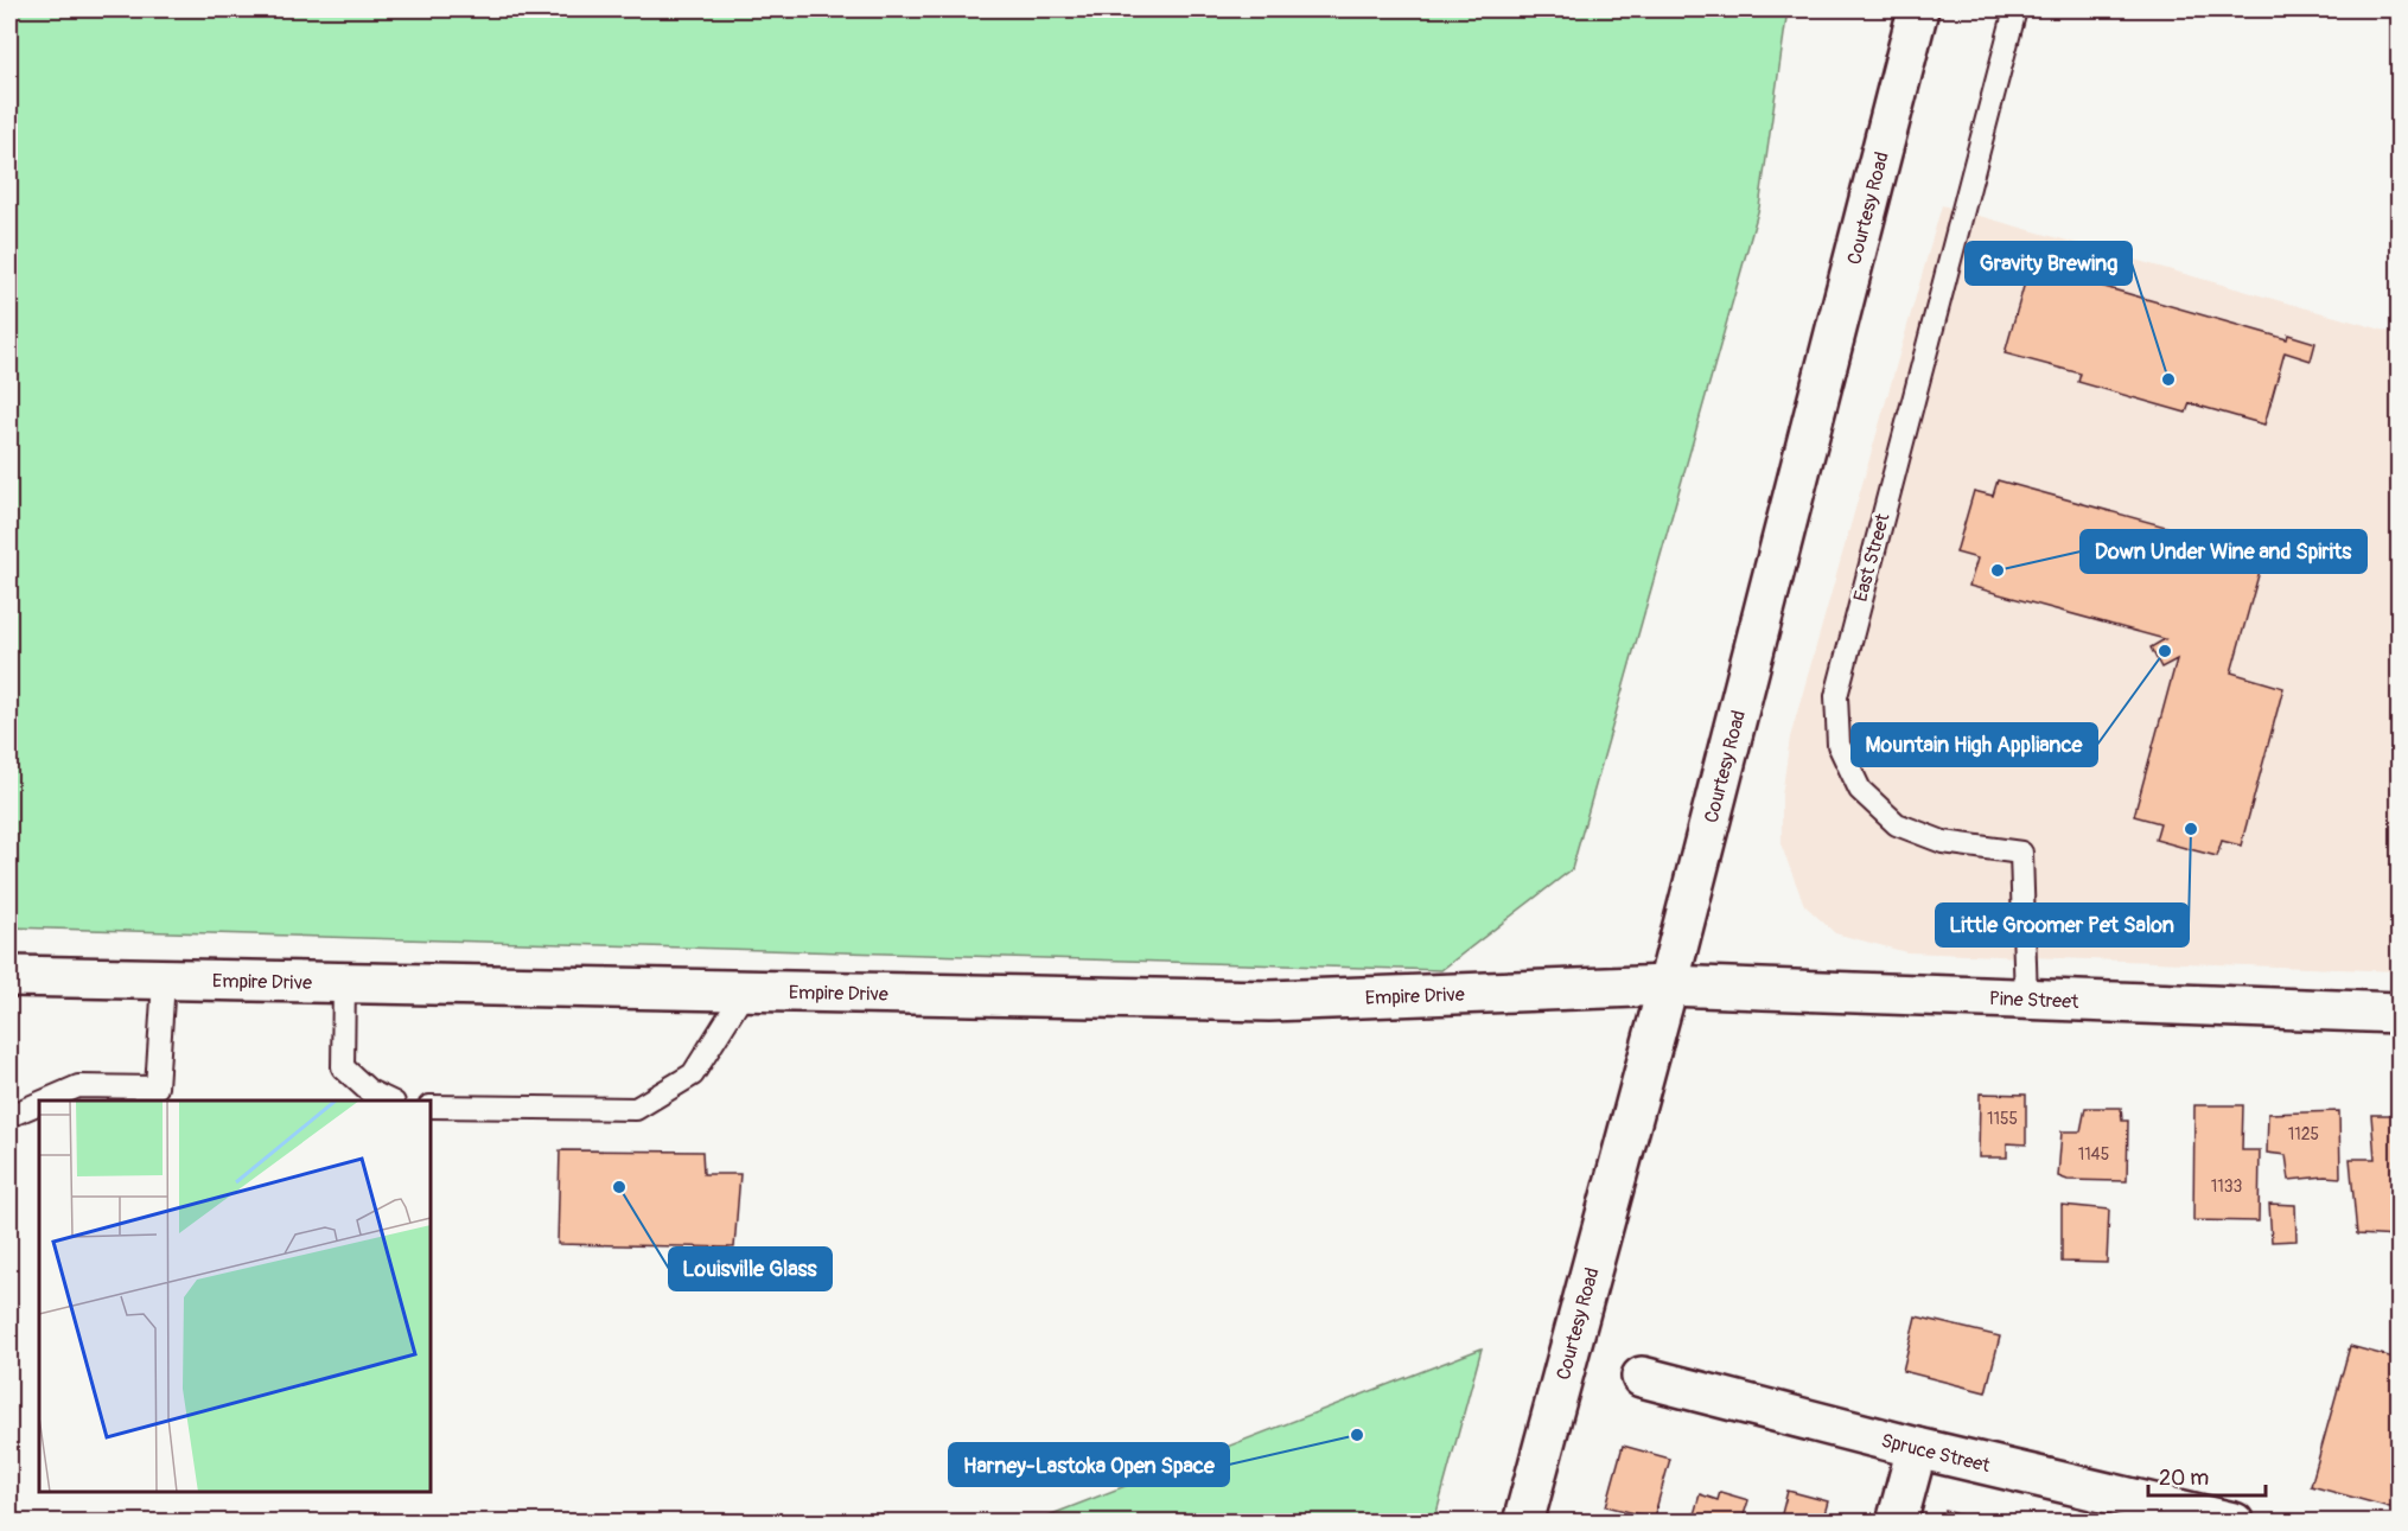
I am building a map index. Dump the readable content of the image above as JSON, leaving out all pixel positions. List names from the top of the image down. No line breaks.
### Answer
{"streets":{"street":["Courtesy Road","Empire Drive","Pine Street","Spruce Street"],"lane":["East Street"]},"crossings":[["Courtesy Road","Empire Drive"],["Courtesy Road","Pine Street"],["East Street","Pine Street"],["Empire Drive","Pine Street"]],"places":["Gravity Brewing","Down Under Wine and Spirits","Mountain High Appliance","Little Groomer Pet Salon","Louisville Glass","Harney-Lastoka Open Space"],"house_numbers":["1155","1125","1145","1133"],"scale_bar":"20 m"}
